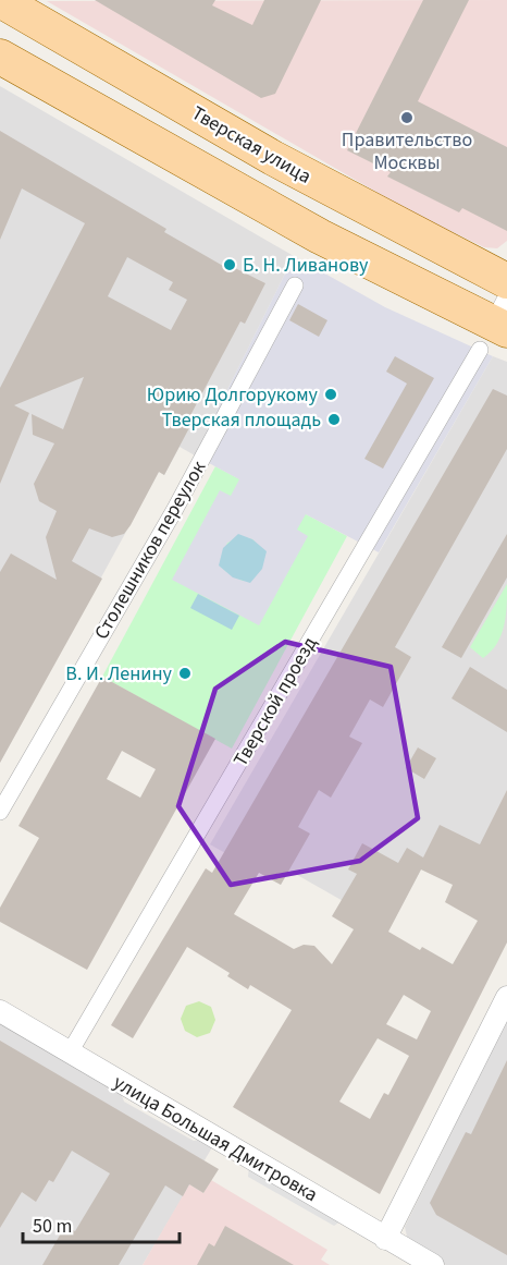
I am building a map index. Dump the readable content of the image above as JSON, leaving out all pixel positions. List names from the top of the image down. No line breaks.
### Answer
{"streets":{"main road":["Тверская улица"],"street":["Столешников переулок","Тверской проезд","улица Большая Дмитровка"]},"crossings":[["Тверской проезд","улица Большая Дмитровка"]],"places":["Правительство Москвы","Б. Н. Ливанову","Юрию Долгорукому","Тверская площадь","В. И. Ленину"],"scale_bar":"50 m"}
